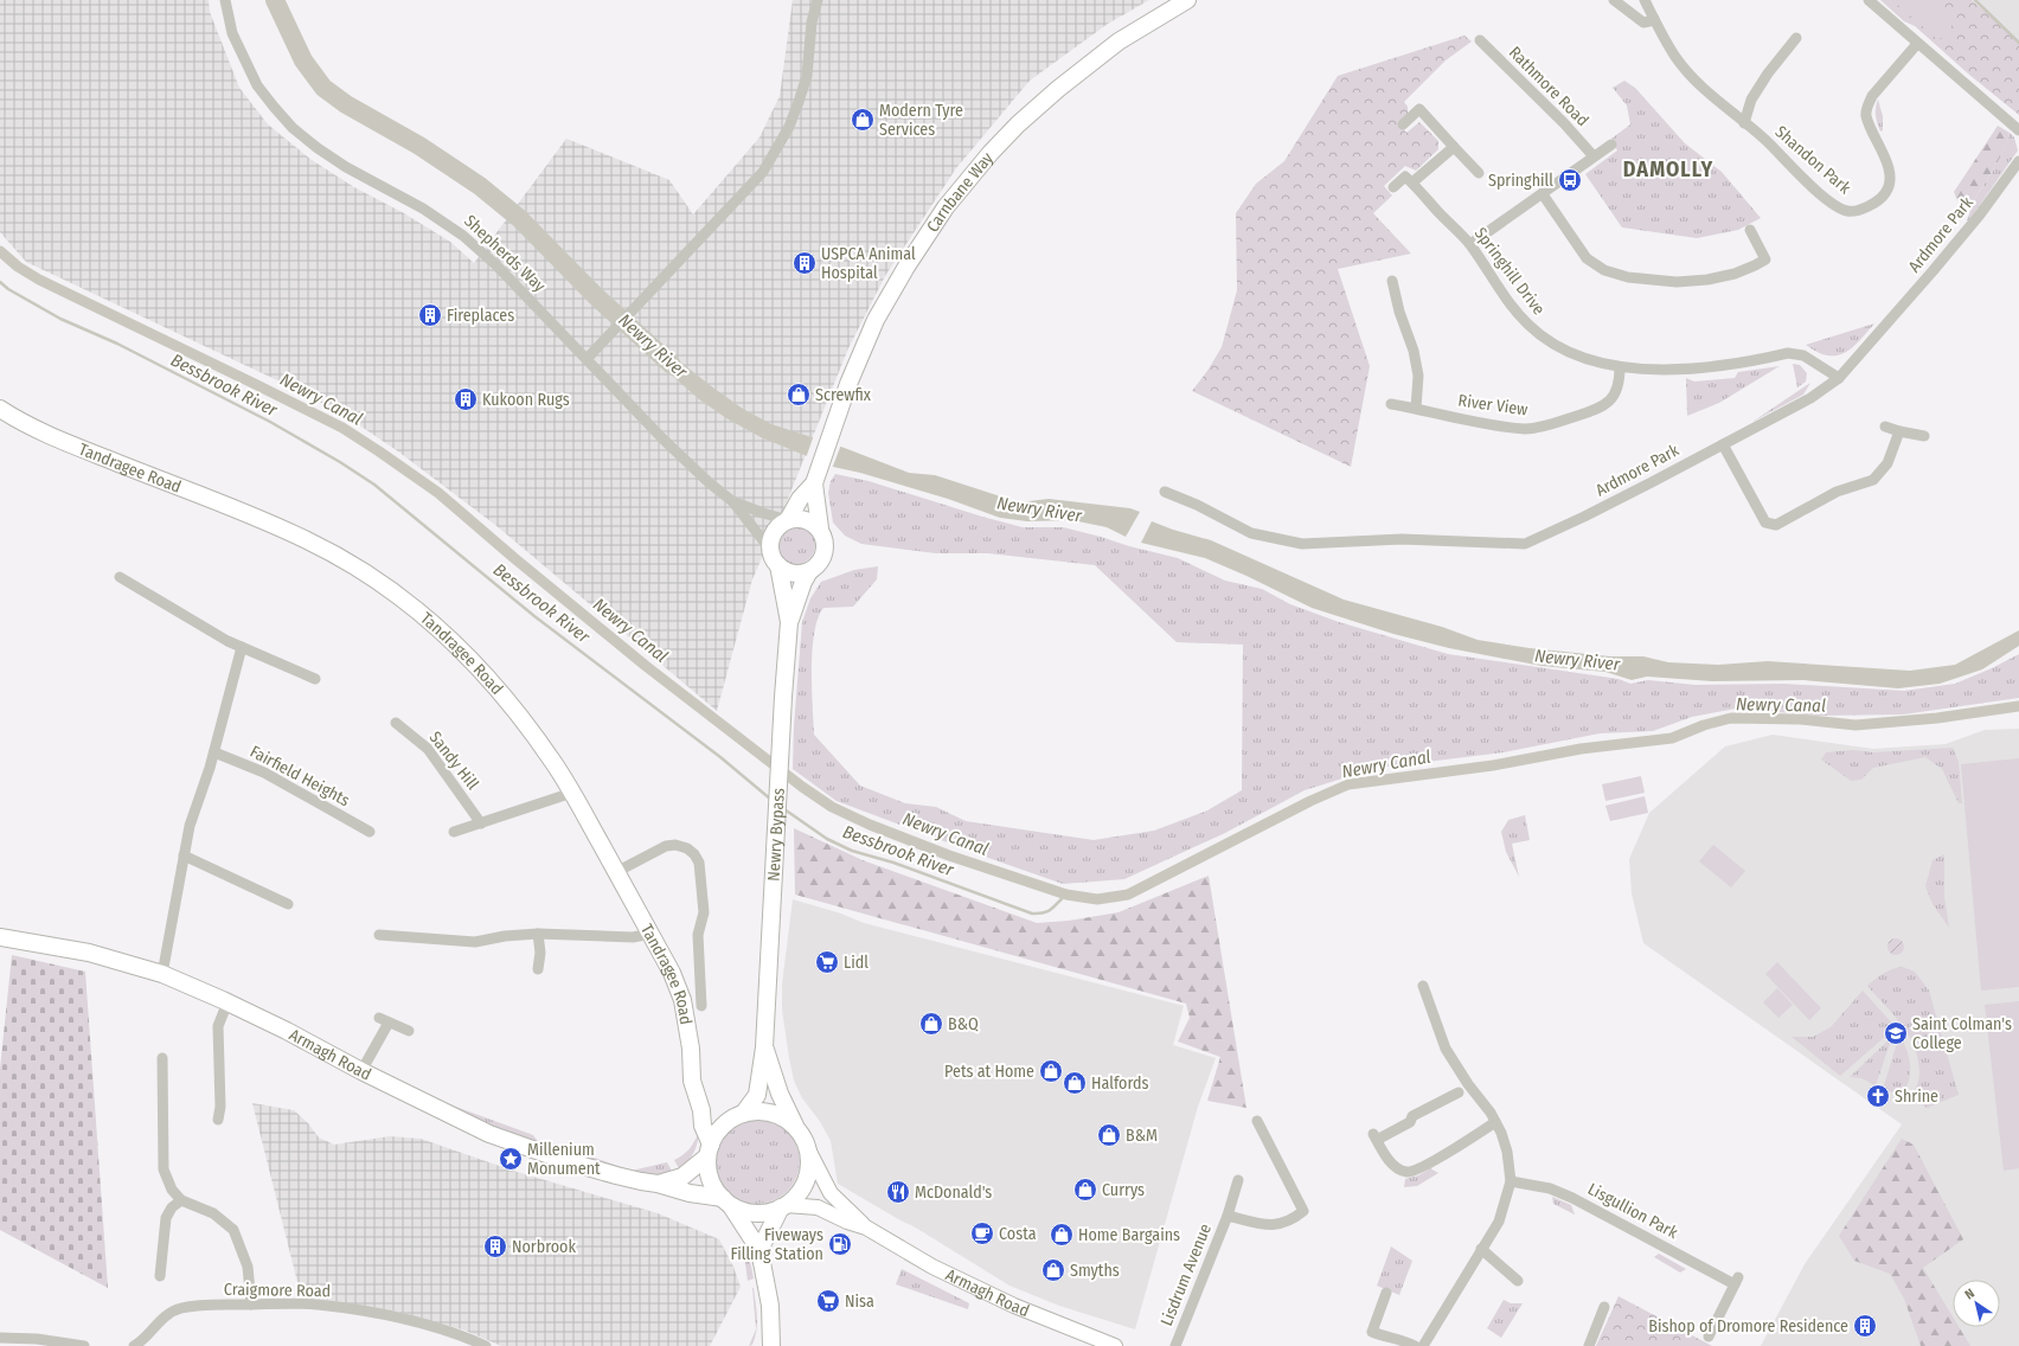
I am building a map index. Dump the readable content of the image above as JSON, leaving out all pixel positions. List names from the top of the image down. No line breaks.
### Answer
{"streets":{"highway":["Carnbane Way","Tandragee Road","Newry Bypass","Armagh Road"],"street":["Rathmore Road","Shandon Park","Ardmore Park","Shepherds Way","Springhill Drive","River View","Sandy Hill","Fairfield Heights","Lisgullion Park","Lisdrum Avenue","Craigmore Road"]},"crossings":[["Ardmore Park","Springhill Drive"],["Springhill Drive","River View"],["Tandragee Road","Armagh Road"]],"districts":["DAMOLLY"],"water":["Newry River","Bessbrook River","Newry Canal"],"places":{"shop":["Modern Tyre Services","Screwfix","B&Q","Pets at Home","Halfords","B&M","Currys","Home Bargains","Smyths"],"bus stop":["Springhill"],"building":["USPCA Animal Hospital","Fireplaces","Kukoon Rugs","Norbrook","Bishop of Dromore Residence"],"supermarket":["Lidl","Nisa"],"school or university":["Saint Colman's College"],"church":["Shrine"],"place":["Millenium Monument"],"restaurant":["McDonald's"],"cafe":["Costa"],"fuel station":["Fiveways Filling Station"]},"north":"top left"}
